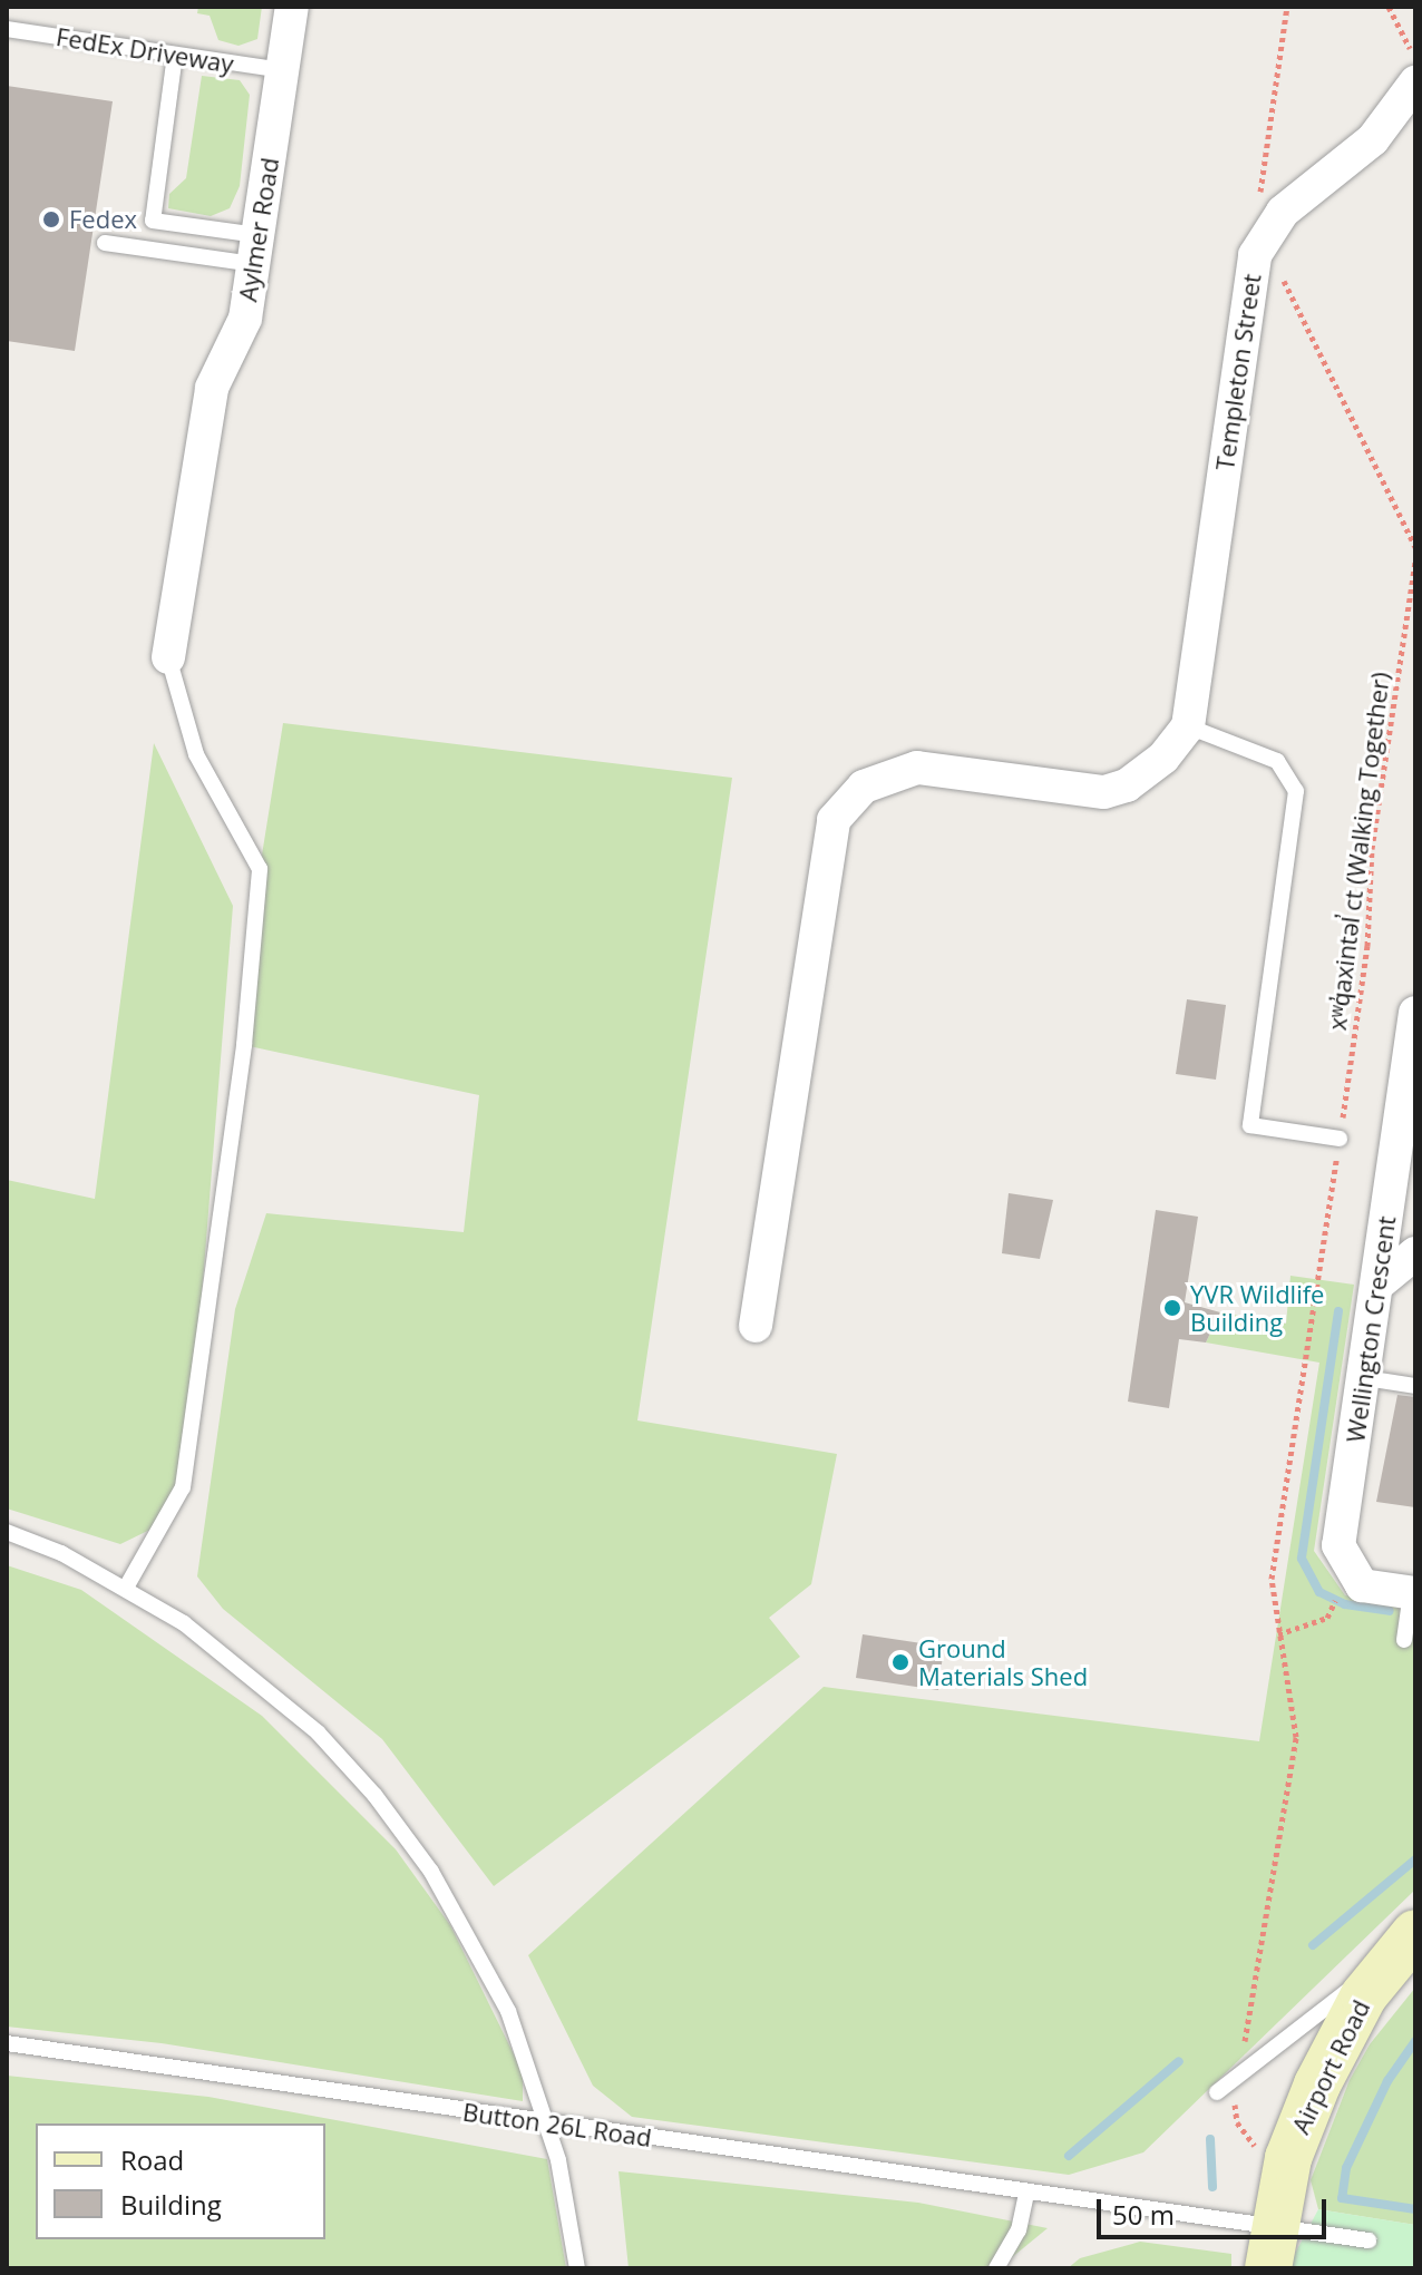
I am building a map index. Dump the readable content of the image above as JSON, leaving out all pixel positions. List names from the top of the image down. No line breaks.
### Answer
{"streets":{"street":["Aylmer Road","Templeton Street","Wellington Crescent","Airport Road"],"lane":["FedEx Driveway","Button 26L Road"],"path":["xʷq̓axintəl̕ ct (Walking Together)"]},"crossings":[["FedEx Driveway","Aylmer Road"],["Airport Road","Button 26L Road"]],"places":["Fedex","YVR Wildlife Building","Ground Materials Shed"],"legend":["Road","Building"],"scale_bar":"50 m"}
